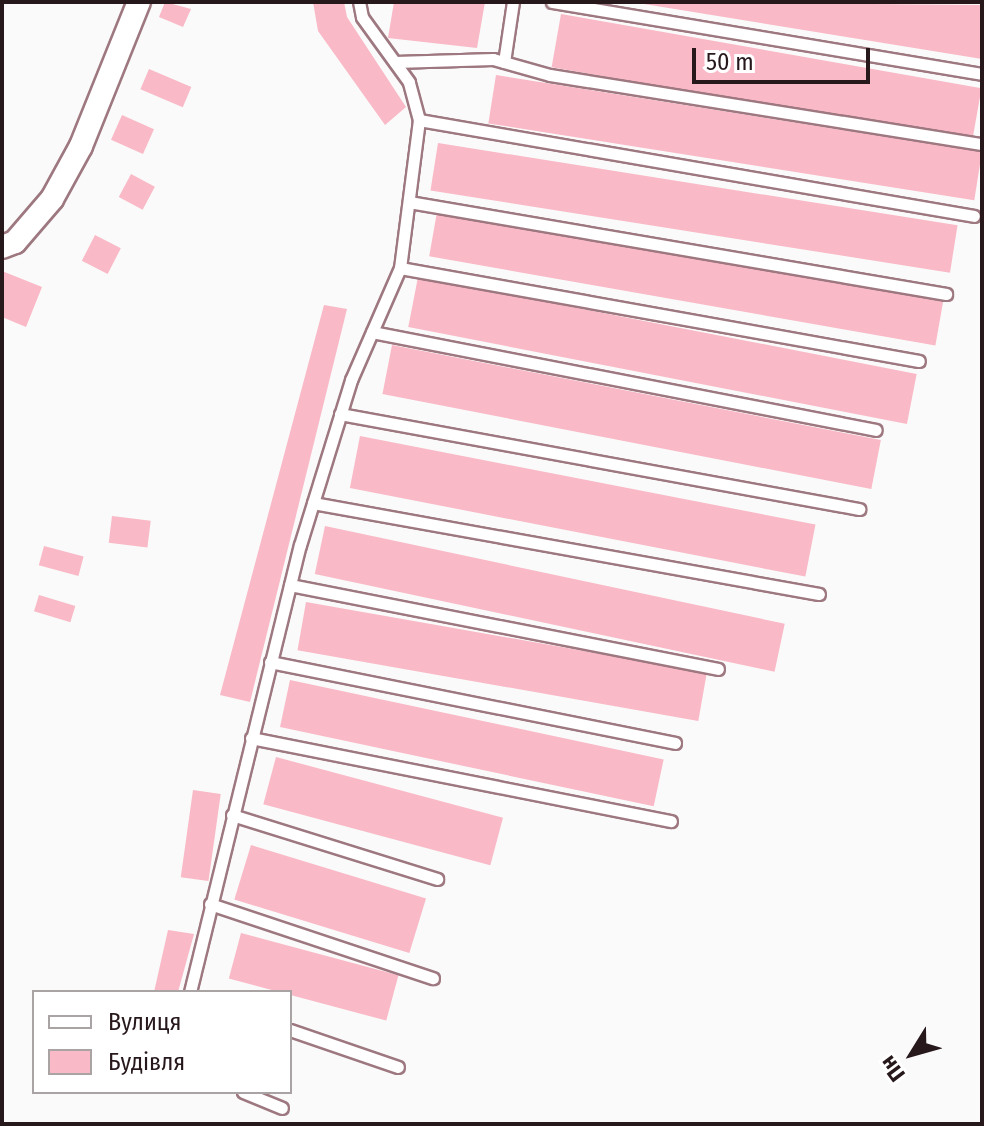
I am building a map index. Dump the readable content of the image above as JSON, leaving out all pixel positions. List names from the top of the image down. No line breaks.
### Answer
{"legend":["Вулиця","Будівля"],"scale_bar":"50 m","north":"bottom left"}
